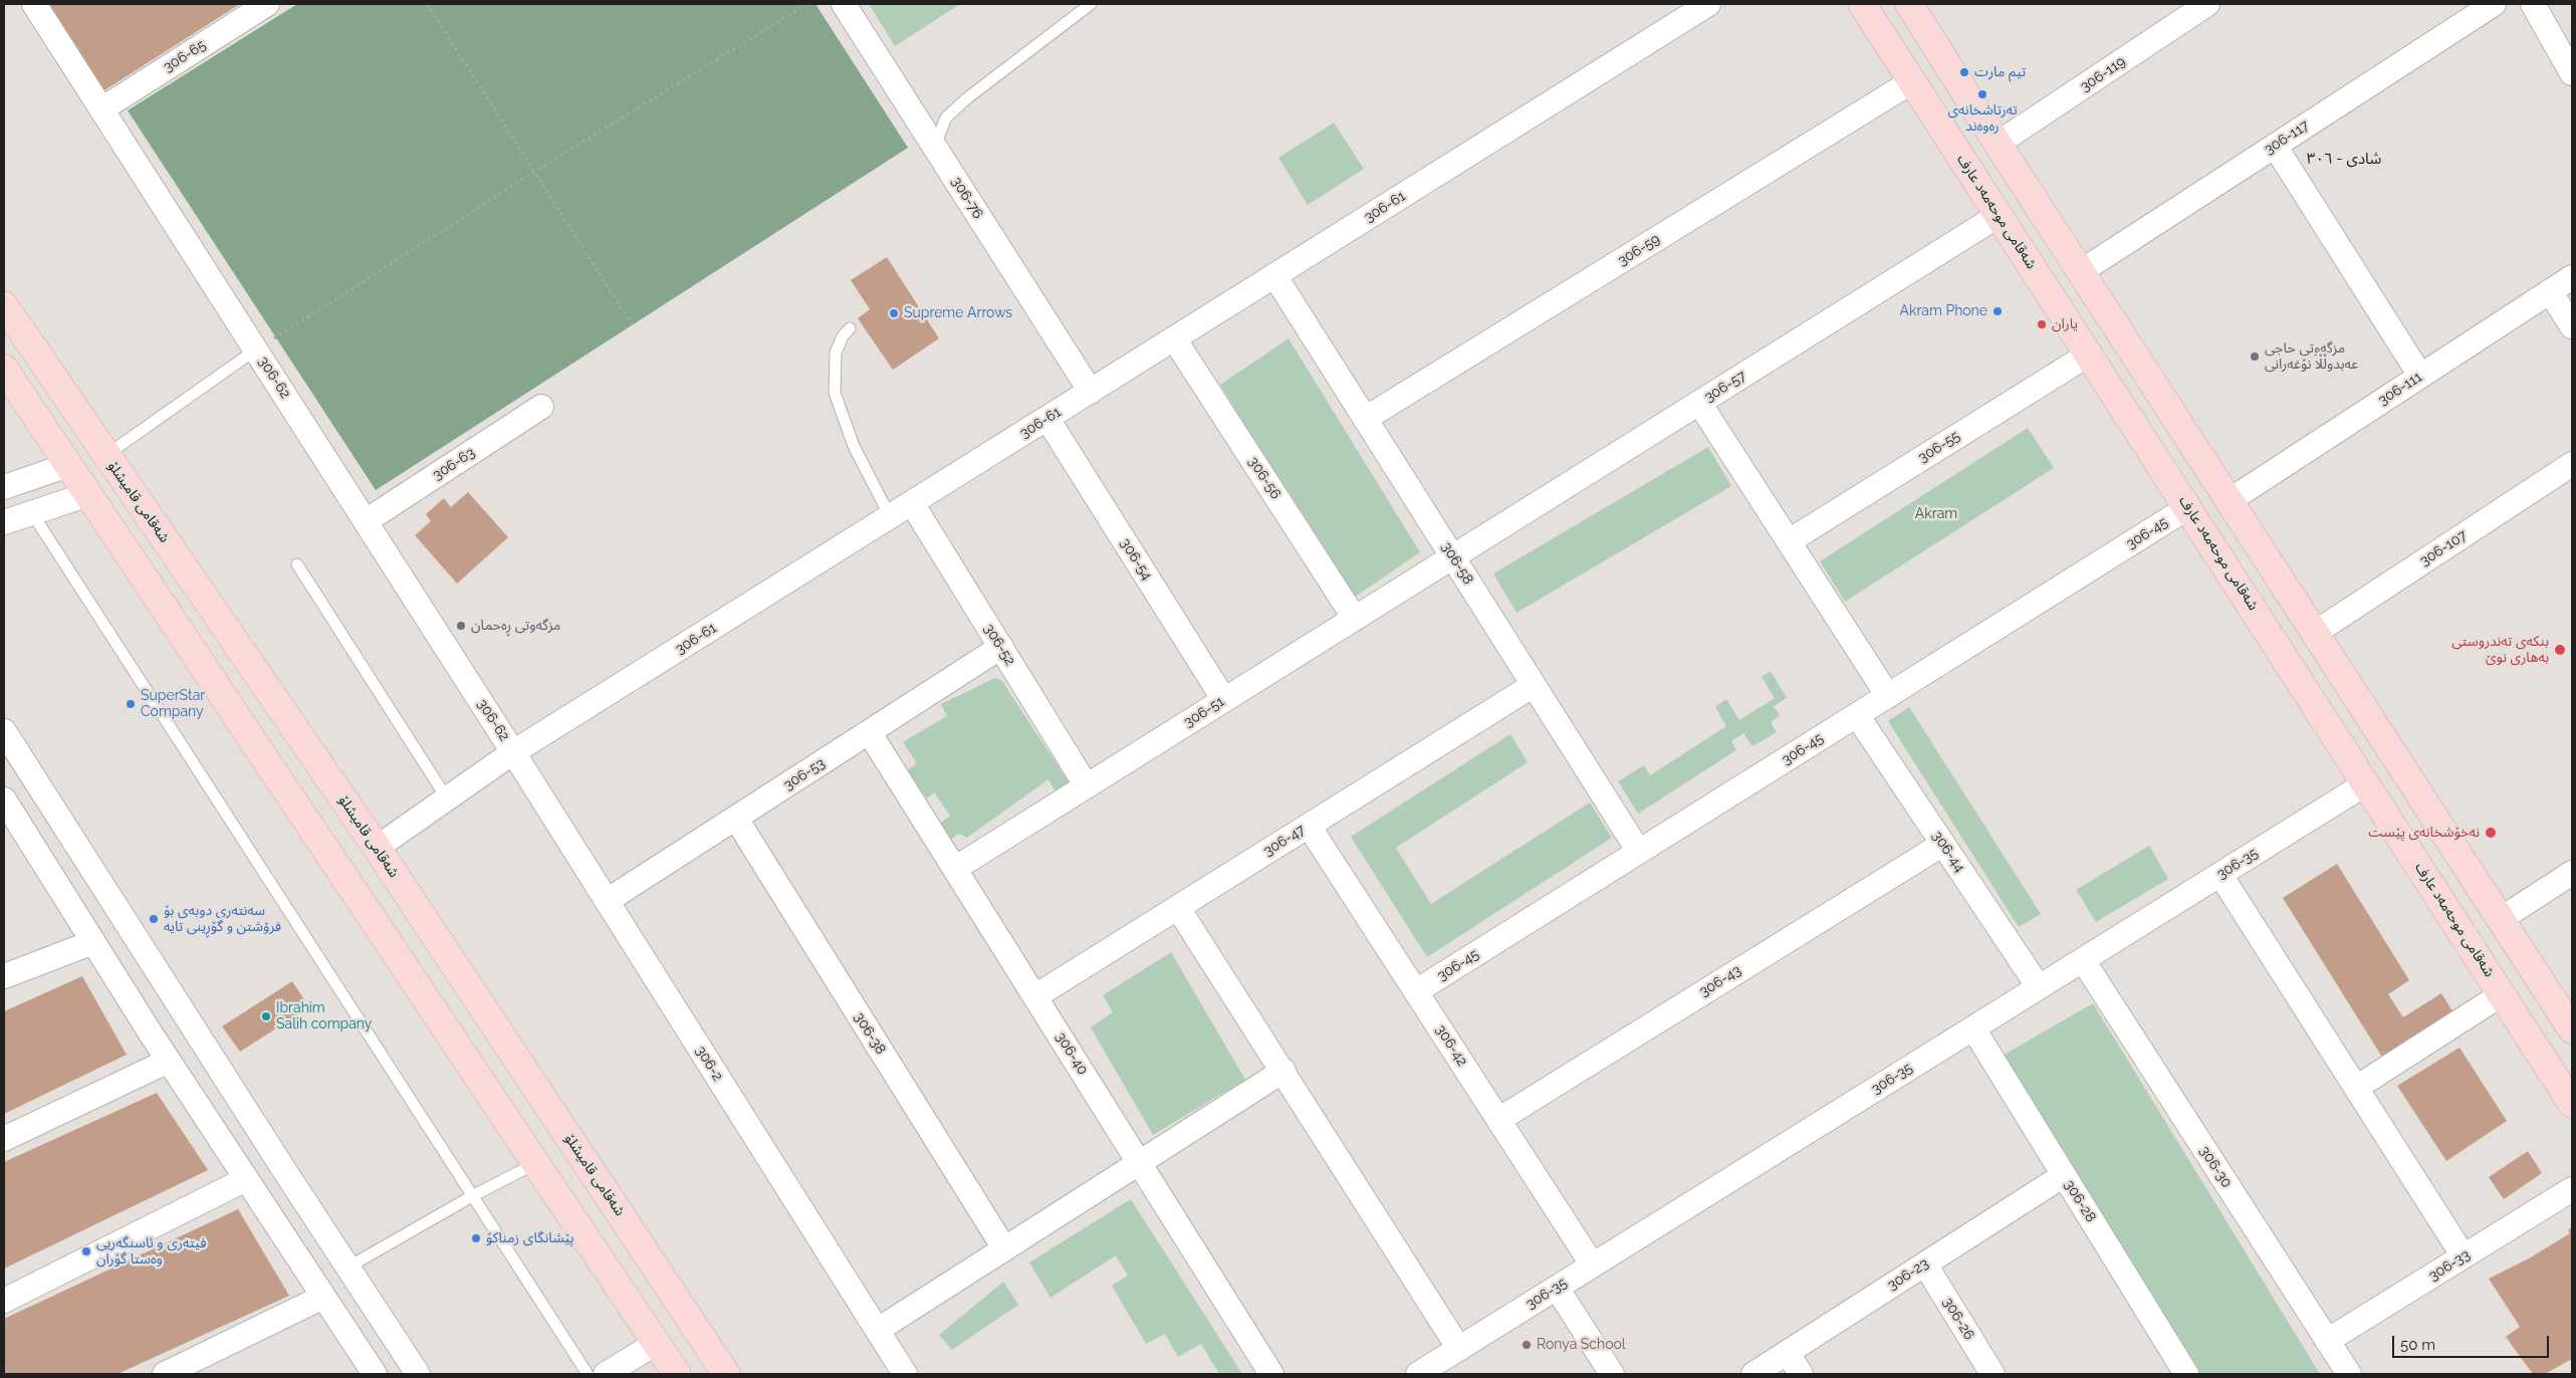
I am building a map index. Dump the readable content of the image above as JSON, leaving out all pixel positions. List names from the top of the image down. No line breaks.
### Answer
{"streets":{"street":["306-65","306-119","306-117","306-76","306-61","شەقامی موحەمەد عارف","306-59","306-62","306-57","306-111","306-55","306-63","306-56","شەقامی قامیشلۆ","306-45","306-107","306-54","306-58","306-52","306-51","306-53","306-47","306-44","306-35","306-43","306-38","306-42","306-40","306-2","306-30","306-28","306-33","306-23","306-26"]},"crossings":[["306-65","306-62"],["306-76","306-61"],["306-61","306-62"],["306-61","306-56"],["306-61","شەقامی قامیشلۆ"],["306-61","306-54"],["306-61","306-58"],["306-61","306-52"],["306-61","306-2"],["شەقامی موحەمەد عارف","306-59"],["شەقامی موحەمەد عارف","306-57"],["شەقامی موحەمەد عارف","306-55"],["شەقامی موحەمەد عارف","306-45"],["شەقامی موحەمەد عارف","306-35"],["306-59","306-58"],["306-62","306-63"],["306-62","306-2"],["306-57","306-58"],["306-57","306-51"],["306-56","306-51"],["306-45","306-58"],["306-45","306-44"],["306-45","306-42"],["306-54","306-51"],["306-58","306-51"],["306-58","306-47"],["306-52","306-51"],["306-52","306-53"],["306-51","306-40"],["306-53","306-38"],["306-53","306-40"],["306-53","306-2"],["306-47","306-42"],["306-47","306-40"],["306-44","306-35"],["306-44","306-43"],["306-35","306-42"],["306-35","306-30"],["306-35","306-28"],["306-43","306-42"],["306-30","306-33"],["306-28","306-23"],["306-23","306-26"]],"districts":["شادی - ٣٠٦"],"parks":["Akram"],"places":["تيم مارت","ته‌رتاشخانه‌ی ره‌وه‌ند","Akram Phone","Supreme Arrows","یاران","مزگەوتی حاجی عەبدوڵڵا نۆغەرانی","مزگەوتی ڕەحمان","بنکەی تەندروستی بەهاری نوێ","SuperStar Company","نەخۆشخانەی پێست","سەنتەری دوبەی بۆ فرۆشتن و گۆڕینی تایە","Ibrahim Salih company","پێشانگای زمناكۆ","فیتەری و ئاسنگەریی وەستا گۆران","Ronya School"],"scale_bar":"50 m"}
